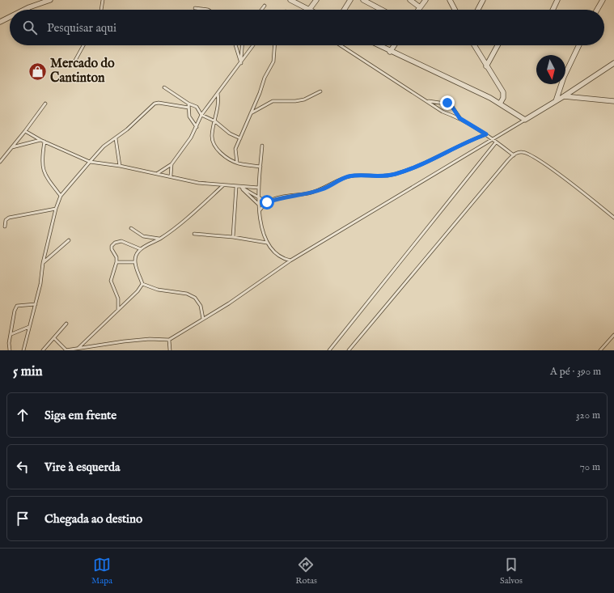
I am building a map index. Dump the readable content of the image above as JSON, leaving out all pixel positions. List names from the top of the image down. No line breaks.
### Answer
{"places":{"shop":["Mercado do Cantinton"]},"north":"bottom","page":{"search":"Pesquisar aqui","heading":["5 min","A pé · 390 m"],"list":[["Siga em frente","320 m"],["Vire à esquerda","70 m"],"Chegada ao destino"],"nav":["Mapa","Rotas","Salvos"]}}
